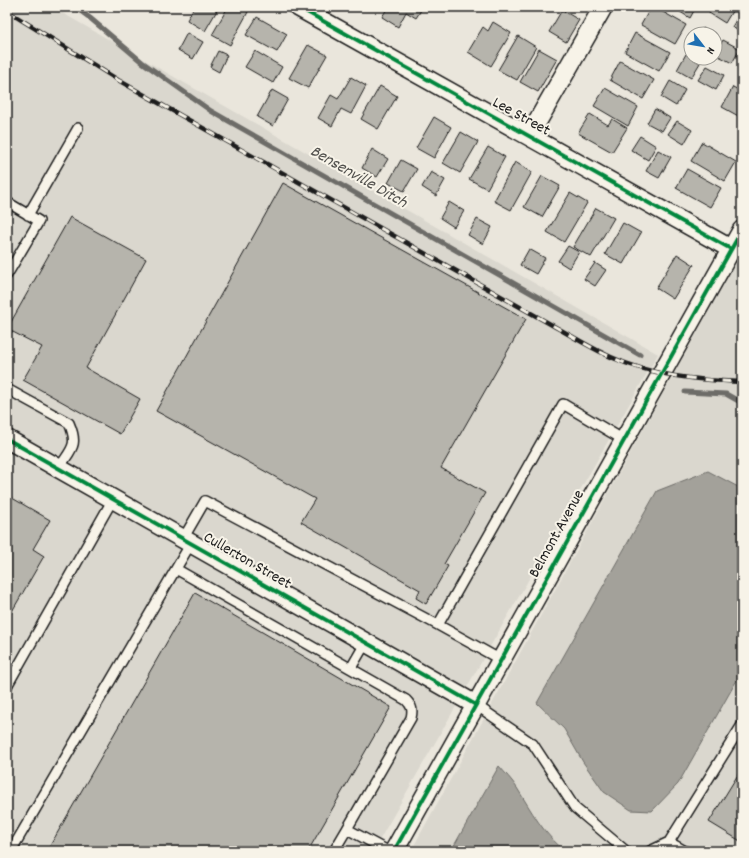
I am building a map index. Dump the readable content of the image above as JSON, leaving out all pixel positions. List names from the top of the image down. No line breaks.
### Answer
{"streets":{"street":["Lee Street","Belmont Avenue","Cullerton Street"]},"crossings":[["Lee Street","Belmont Avenue"],["Belmont Avenue","Cullerton Street"]],"water":["Bensenville Ditch"],"north":"bottom right"}
